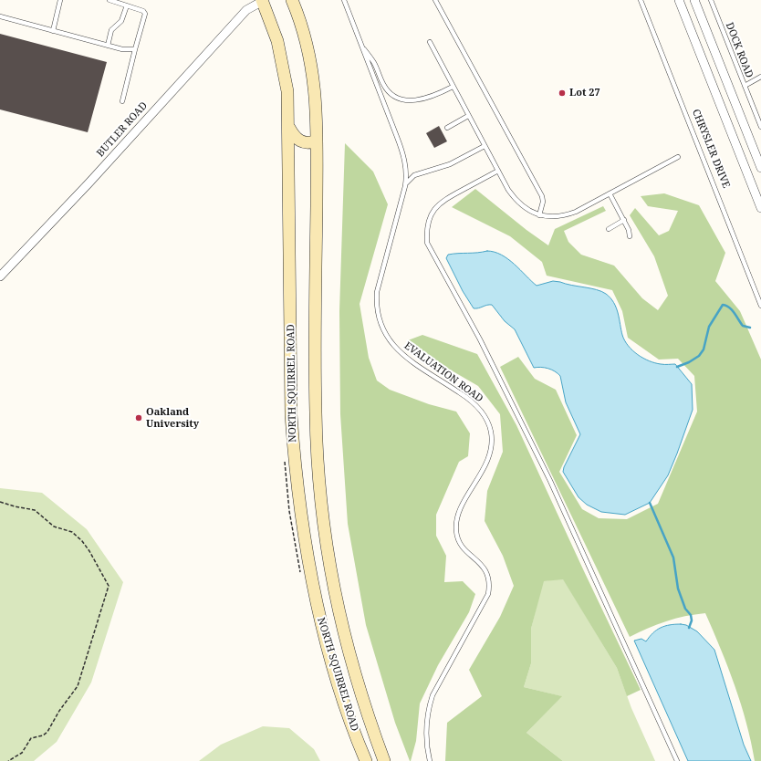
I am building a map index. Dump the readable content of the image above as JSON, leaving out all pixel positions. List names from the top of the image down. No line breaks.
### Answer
{"streets":{"main road":["NORTH SQUIRREL ROAD"],"street":["BUTLER ROAD"],"lane":["DOCK ROAD","CHRYSLER DRIVE","EVALUATION ROAD"]},"crossings":[["BUTLER ROAD","NORTH SQUIRREL ROAD"]],"places":["Lot 27","Oakland University"]}
